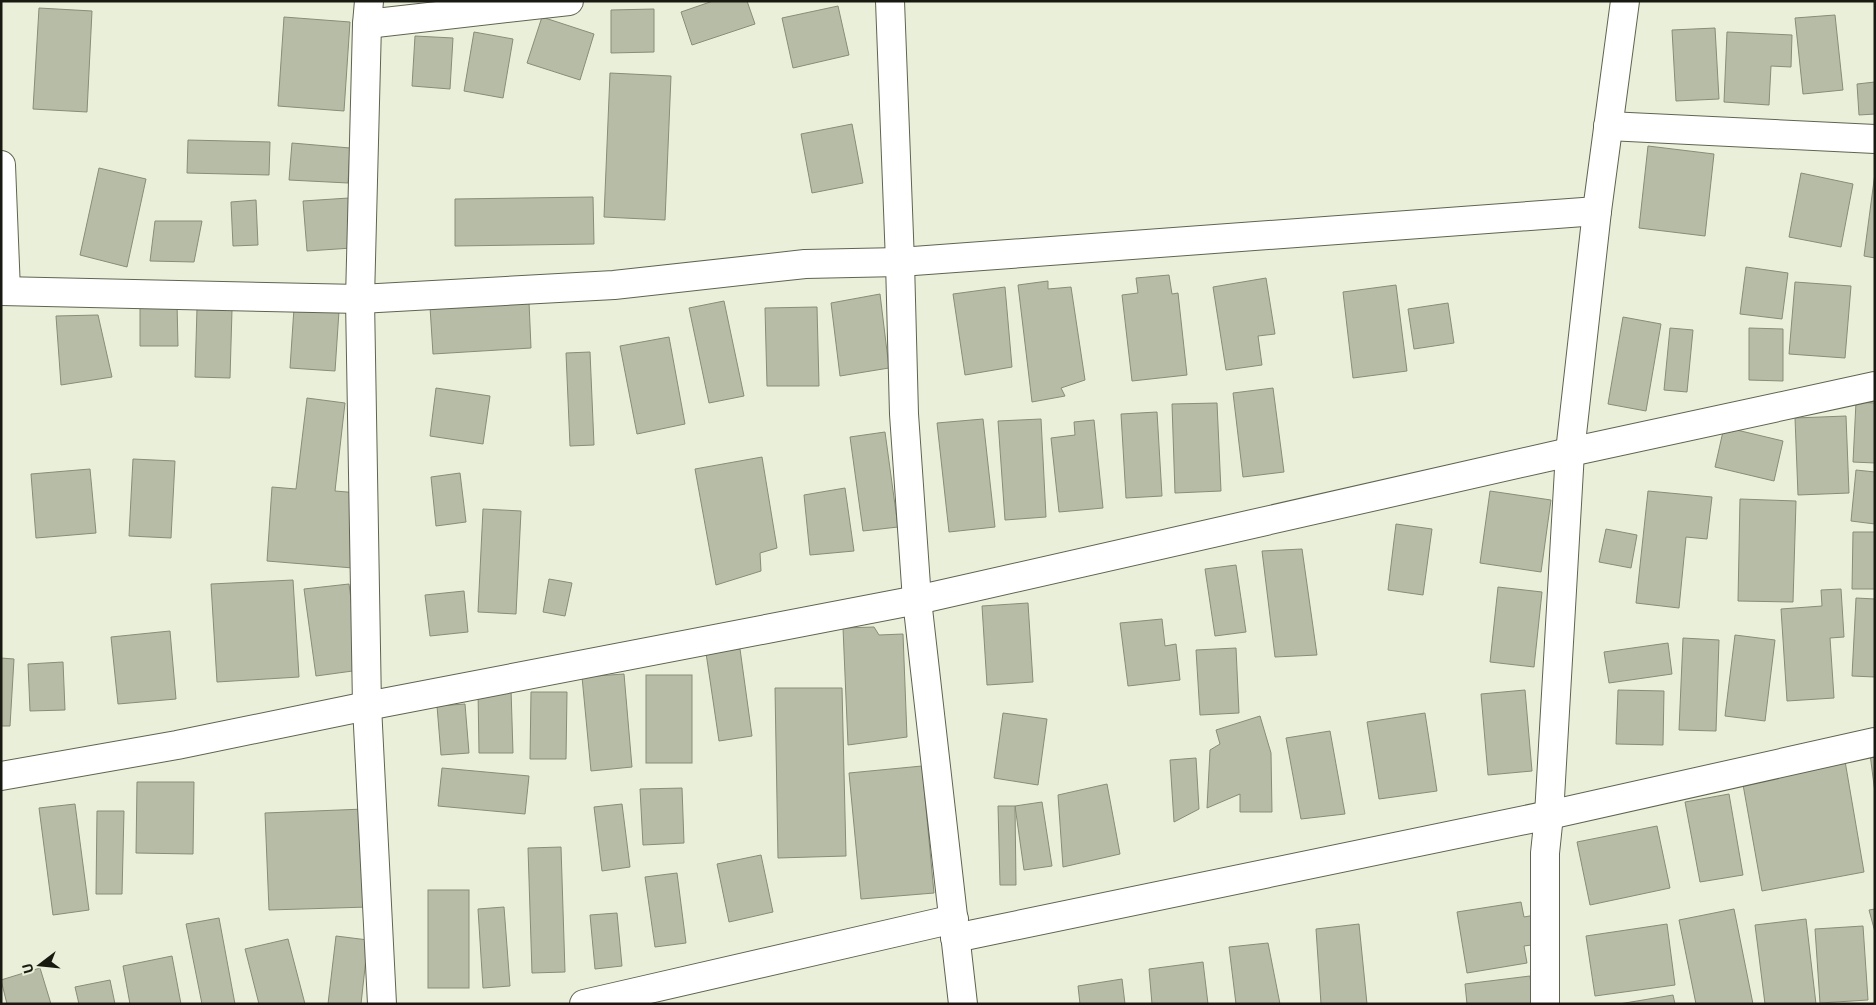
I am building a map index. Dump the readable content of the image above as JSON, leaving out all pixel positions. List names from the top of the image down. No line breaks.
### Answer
{"north":"left"}
